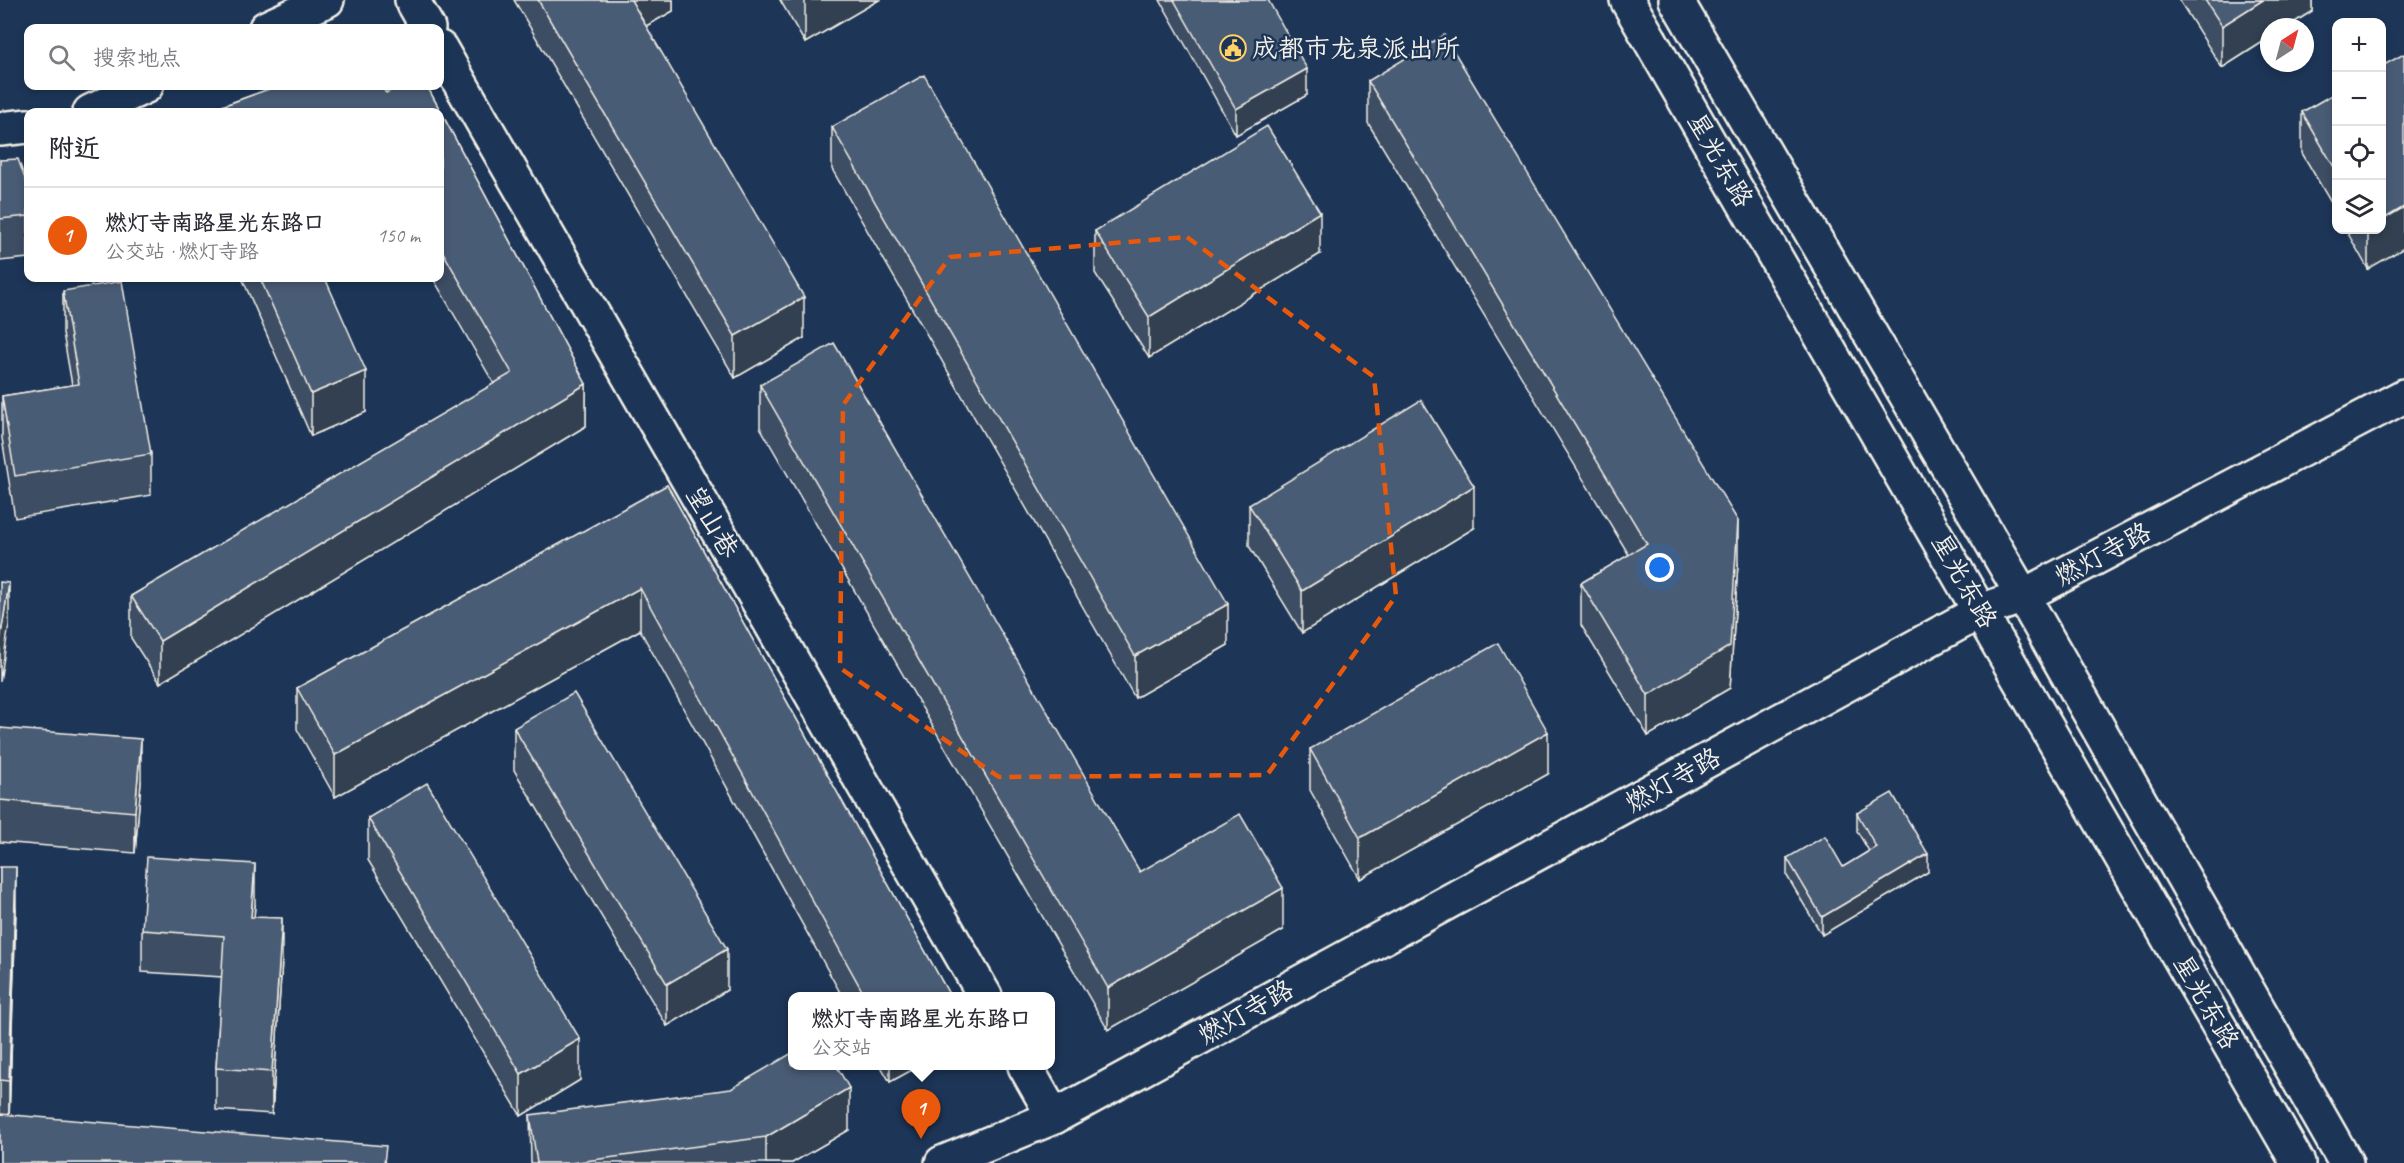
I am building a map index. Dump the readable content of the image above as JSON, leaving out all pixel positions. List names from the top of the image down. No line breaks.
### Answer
{"streets":{"street":["星光东路","望山巷","燃灯寺路"]},"crossings":[["星光东路","燃灯寺路"]],"places":{"public building":["成都市龙泉派出所"]},"north":"top right","page":{"map_buttons":["+","−"],"search":"搜索地点","heading":"附近","list":[{"mark":"1","name":"燃灯寺南路星光东路口","note":"公交站 · 燃灯寺路","value":"150 m"}],"popup":["燃灯寺南路星光东路口","公交站"],"pins":"1"}}
